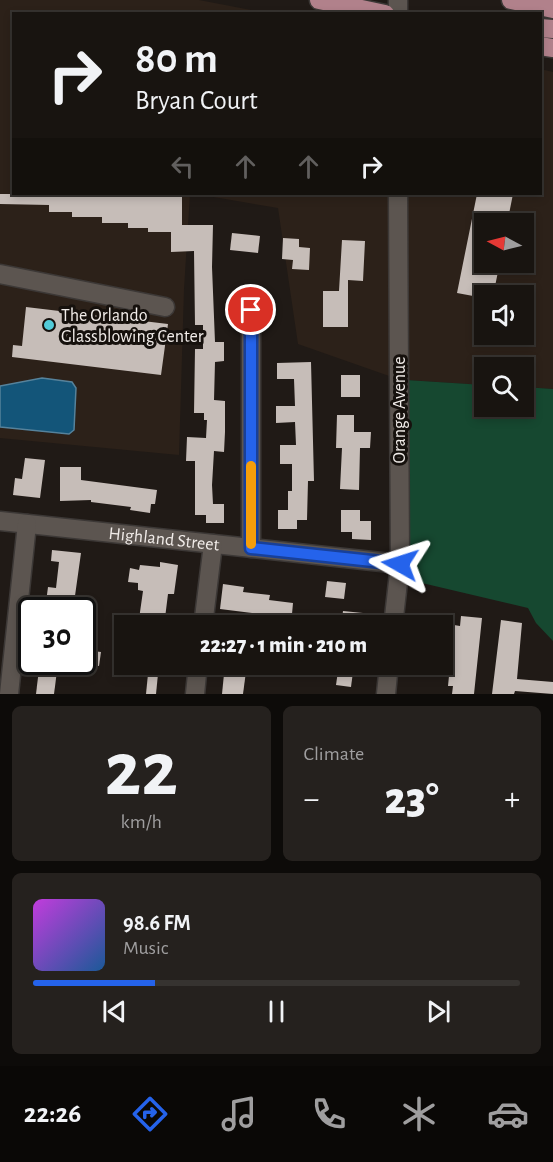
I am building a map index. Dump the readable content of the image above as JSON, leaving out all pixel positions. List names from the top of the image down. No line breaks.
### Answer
{"streets":{"street":["Orange Avenue","Highland Street"]},"crossings":[["Orange Avenue","Highland Street"]],"places":["The Orlando Glassblowing Center"],"north":"left","page":{"turn":["80 m","Bryan Court"],"limit":"30","trip":"22:27 · 1 min · 210 m","tile":[["22","km/h"],"Climate"],"heat":["−","23°","+"],"song":["98.6 FM","Music"],"tabs":"22:26"}}
